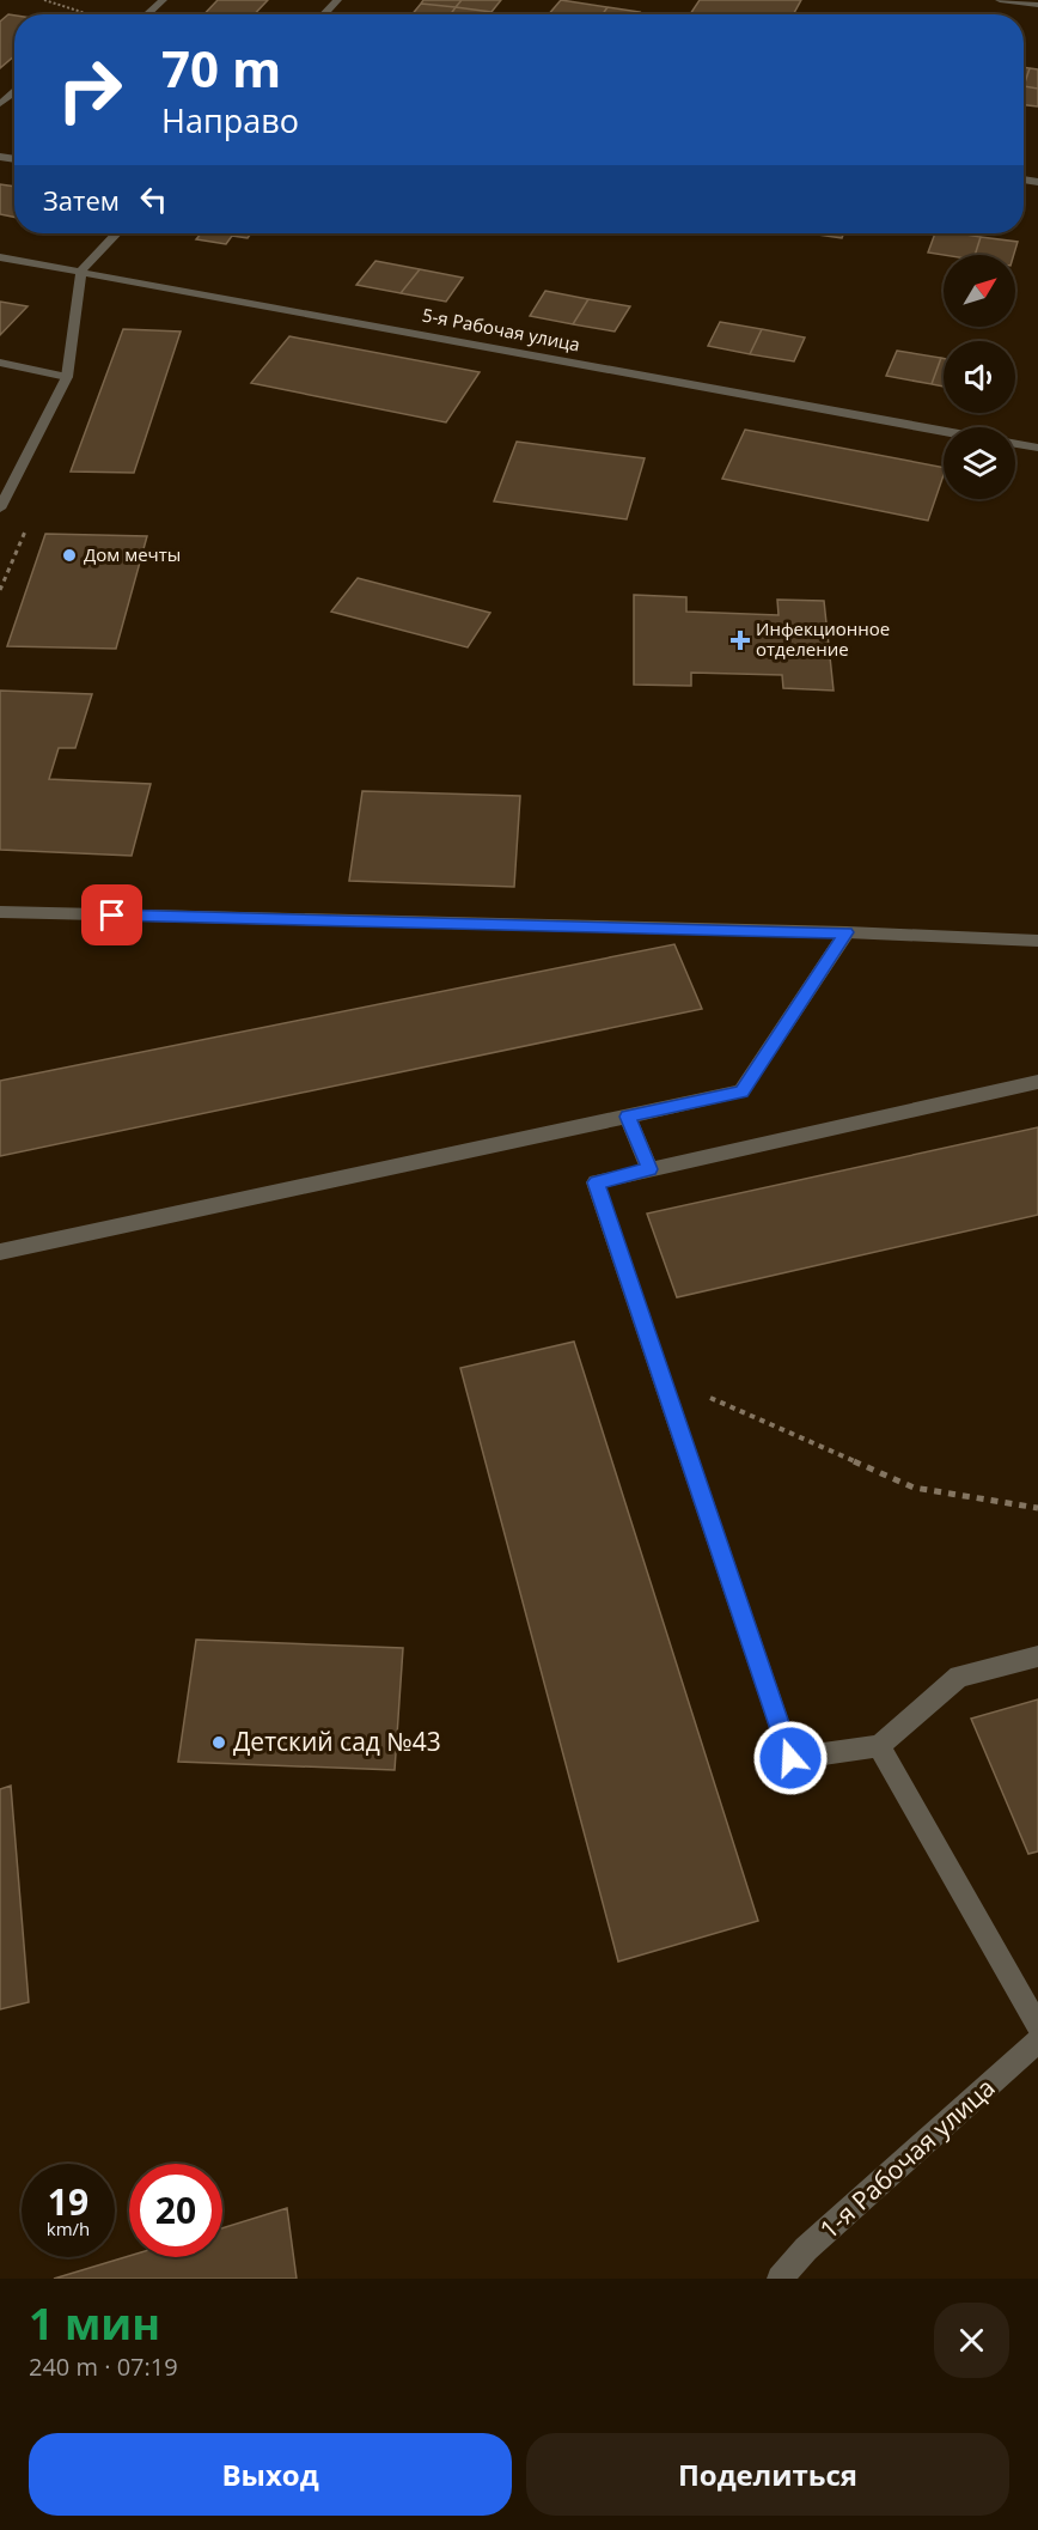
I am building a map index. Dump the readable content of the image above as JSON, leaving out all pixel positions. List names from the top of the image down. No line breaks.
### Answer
{"streets":{"street":["5-я Рабочая улица","1-я Рабочая улица"]},"places":{"other":["Дом мечты","Детский сад №43"],"health":["Инфекционное отделение"]},"north":"top right","page":{"turn":["70 m","Направо"],"then":"Затем","speed":"19 km/h","limit":"20","heading":["1 мин","240 m · 07:19"],"buttons":["Выход","Поделиться"]}}
